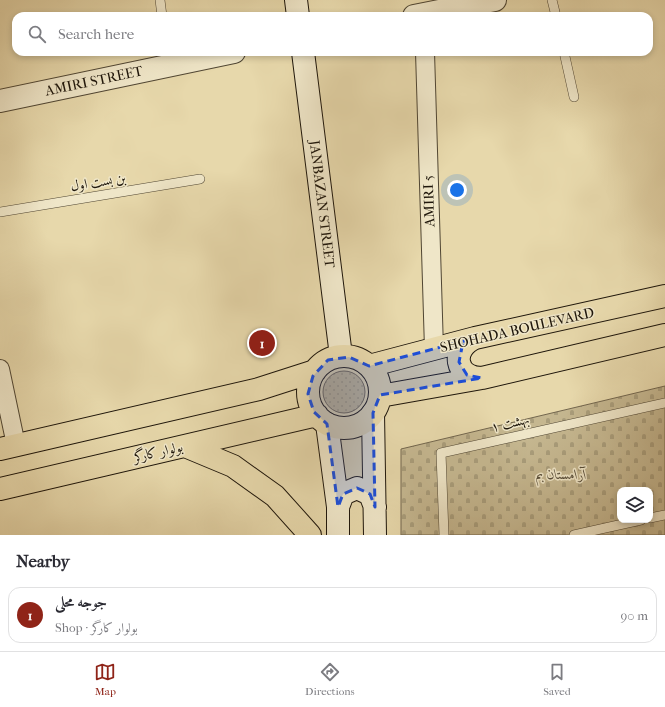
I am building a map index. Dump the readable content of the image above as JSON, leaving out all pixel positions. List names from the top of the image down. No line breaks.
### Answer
{"streets":{"main road":["AMIRI STREET","JANBAZAN STREET","SHOHADA BOULEVARD","بولوار کارگر"],"street":["AMIRI 5"],"lane":["بن بست اول","بهشت ۱"]},"crossings":[["AMIRI 5","SHOHADA BOULEVARD"],["JANBAZAN STREET","SHOHADA BOULEVARD"],["JANBAZAN STREET","بولوار کارگر"],["SHOHADA BOULEVARD","بولوار کارگر"]],"parks":["آرامستان بم"],"page":{"search":"Search here","pins":"1","heading":"Nearby","list":[{"mark":"1","name":"جوجه محلی","note":"Shop · بولوار کارگر","value":"90 m"}],"nav":["Map","Directions","Saved"]}}
